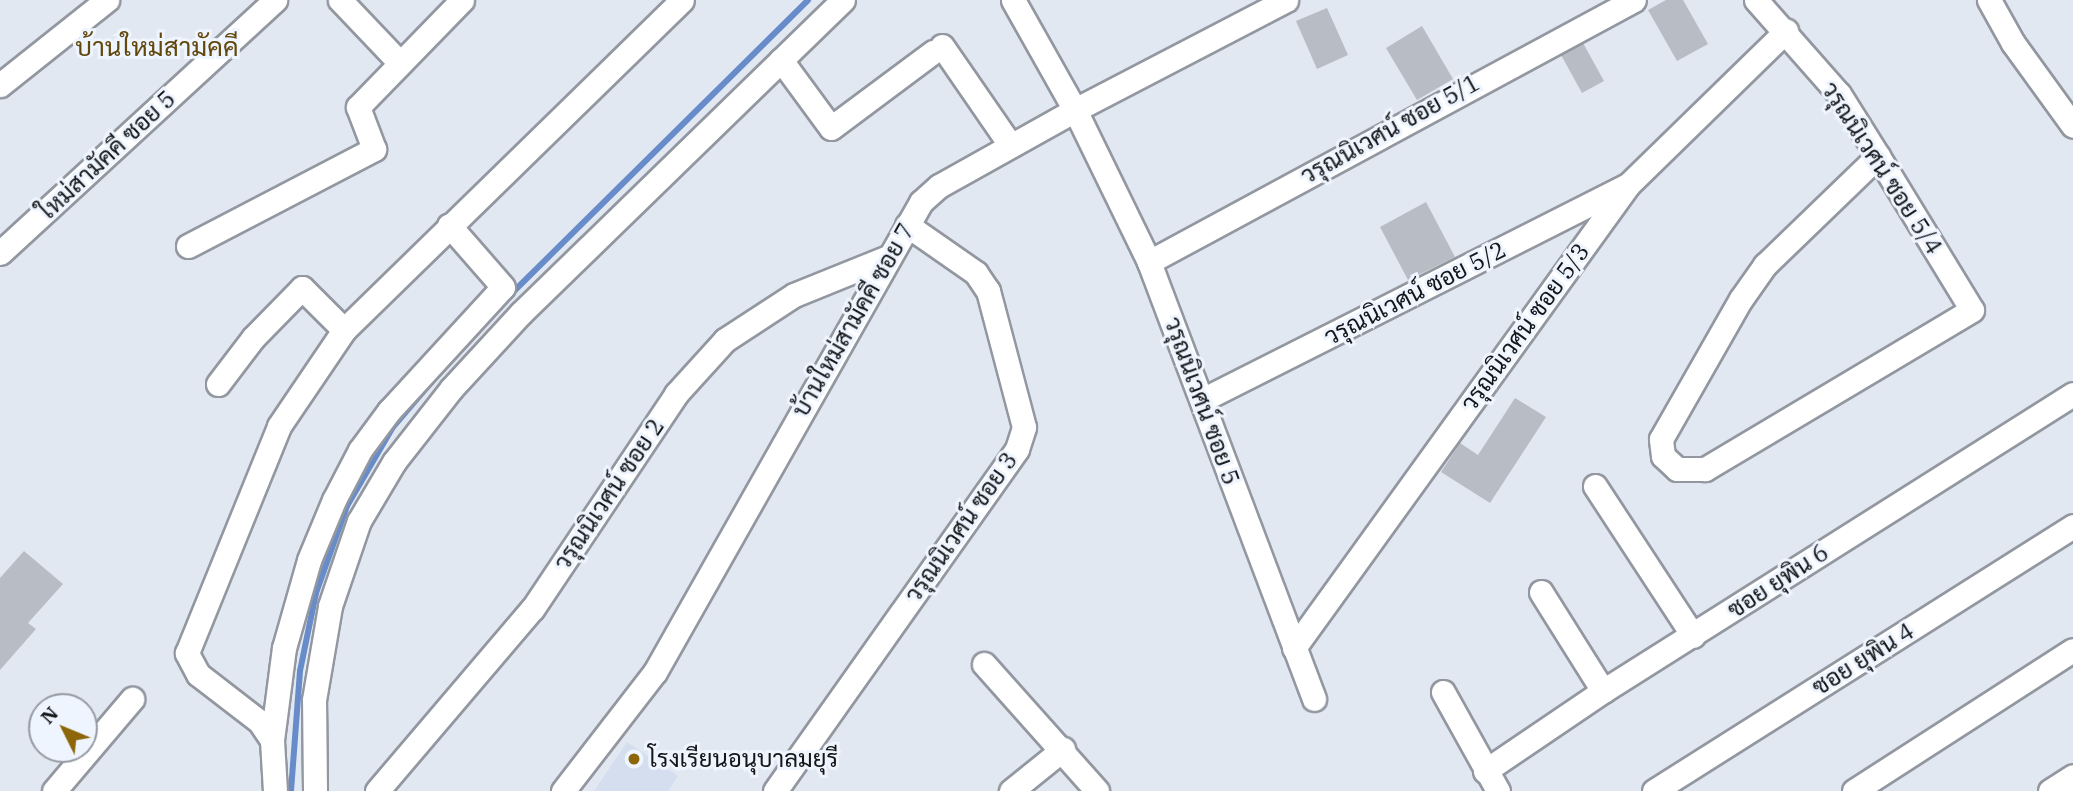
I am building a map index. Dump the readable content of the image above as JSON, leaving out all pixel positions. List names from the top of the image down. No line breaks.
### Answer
{"streets":{"street":["วรุณนิเวศน์ ซอย 5/1","ใหม่สามัคคี ซอย 5","วรุณนิเวศน์ ซอย 5/4","วรุณนิเวศน์ ซอย 5/2","บ้านใหม่สามัคคี ซอย 7","วรุณนิเวศน์ ซอย 5/3","วรุณนิเวศน์ ซอย 5","วรุณนิเวศน์ ซอย 2","วรุณนิเวศน์ ซอย 3","ซอย ยุพิน 6","ซอย ยุพิน 4"]},"crossings":[["วรุณนิเวศน์ ซอย 5/1","วรุณนิเวศน์ ซอย 5"],["วรุณนิเวศน์ ซอย 5/4","วรุณนิเวศน์ ซอย 5/3"],["วรุณนิเวศน์ ซอย 5/2","วรุณนิเวศน์ ซอย 5/3"],["วรุณนิเวศน์ ซอย 5/2","วรุณนิเวศน์ ซอย 5"],["บ้านใหม่สามัคคี ซอย 7","วรุณนิเวศน์ ซอย 5"],["บ้านใหม่สามัคคี ซอย 7","วรุณนิเวศน์ ซอย 2"],["บ้านใหม่สามัคคี ซอย 7","วรุณนิเวศน์ ซอย 3"],["วรุณนิเวศน์ ซอย 5/3","วรุณนิเวศน์ ซอย 5"]],"districts":["บ้านใหม่สามัคคี"],"places":["โรงเรียนอนุบาลมยุรี"],"north":"top left"}
